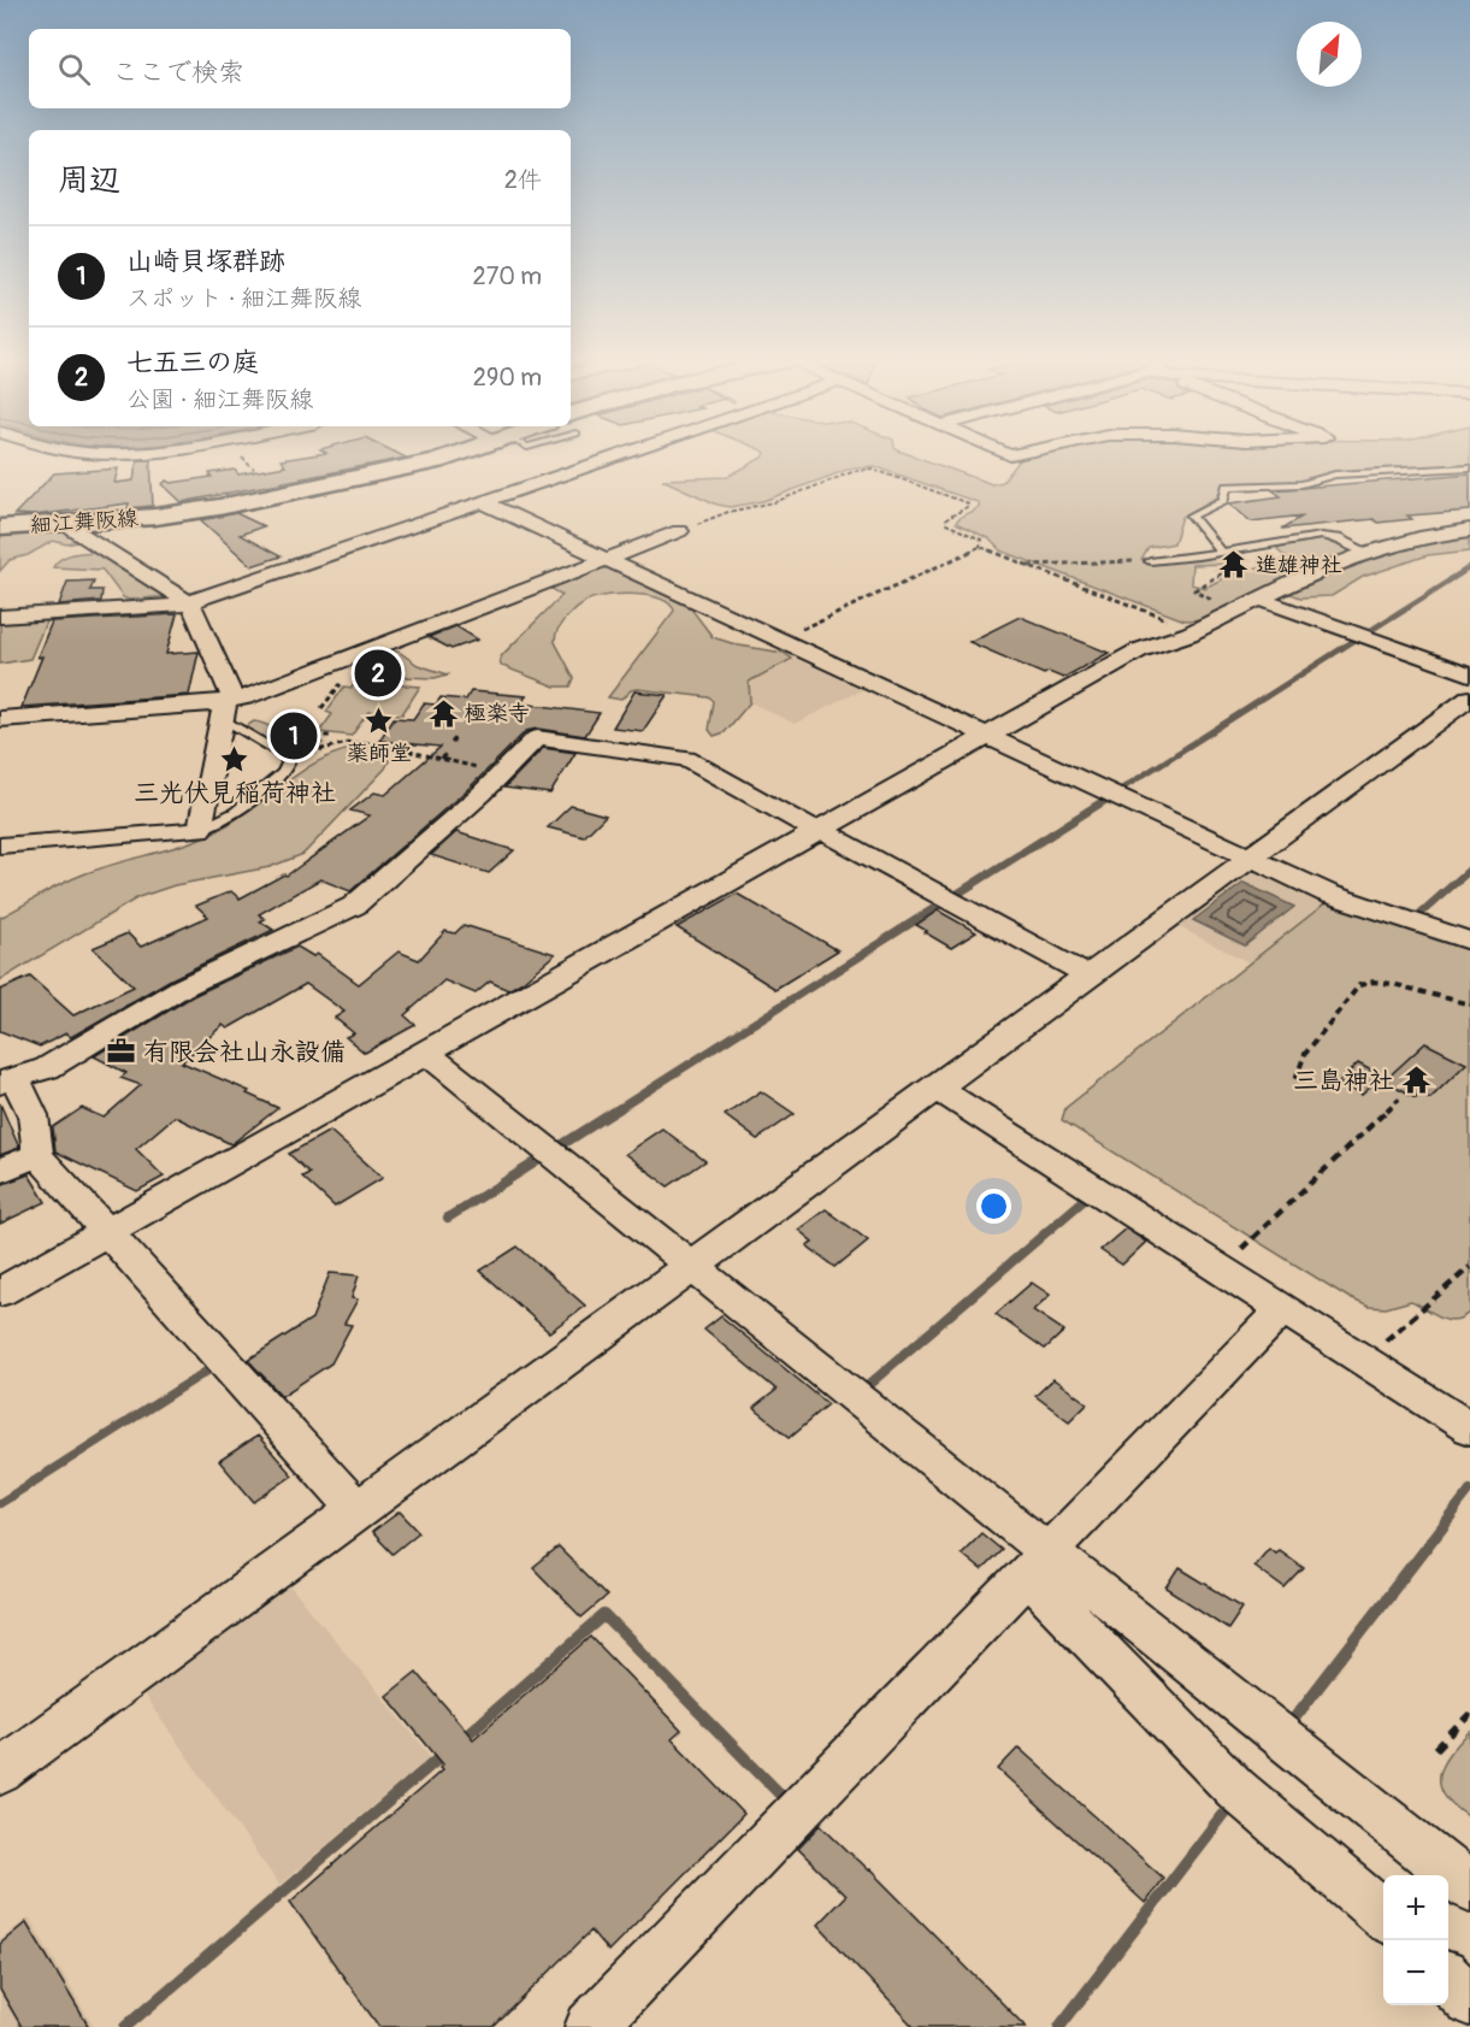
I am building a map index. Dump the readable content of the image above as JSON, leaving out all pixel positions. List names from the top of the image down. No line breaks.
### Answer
{"streets":{"main road":["細江舞阪線"]},"places":{"temple":["進雄神社","極楽寺","三島神社"],"place":["薬師堂","三光伏見稲荷神社"],"office":["有限会社山永設備"]},"north":"top right","page":{"search":"ここで検索","heading":["周辺","2件"],"list":[{"mark":"1","name":"山崎貝塚群跡","note":"スポット · 細江舞阪線","value":"270 m"},{"mark":"2","name":"七五三の庭","note":"公園 · 細江舞阪線","value":"290 m"}],"pins":["2","1"],"map_buttons":["+","−"]}}
